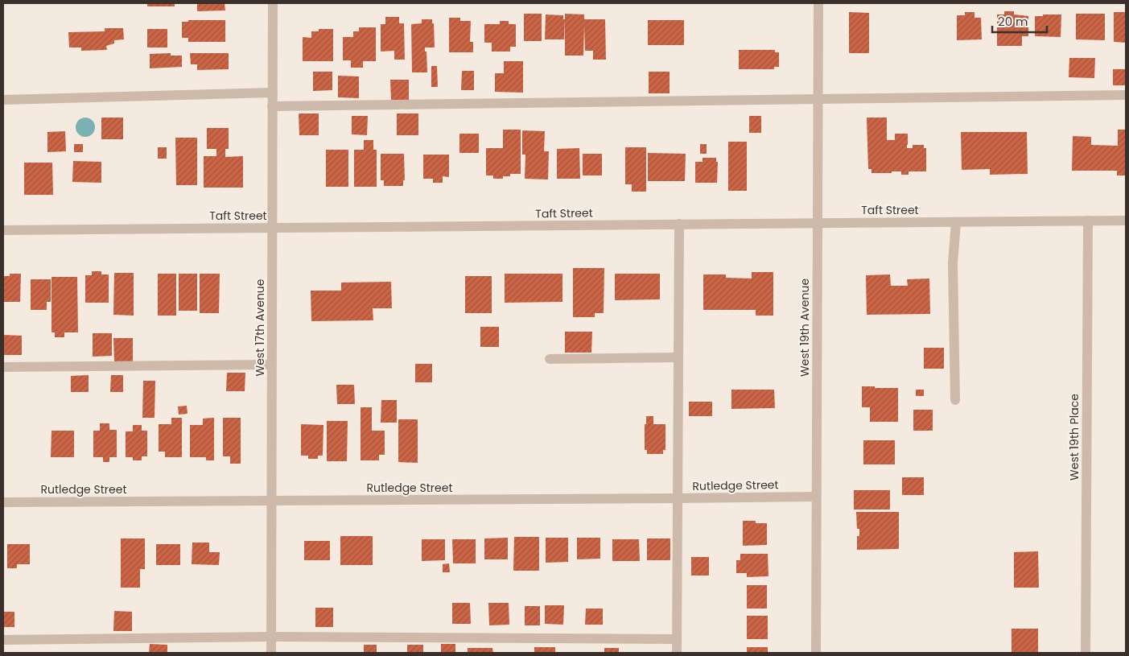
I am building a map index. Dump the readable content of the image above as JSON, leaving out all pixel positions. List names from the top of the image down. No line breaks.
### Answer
{"streets":{"street":["Taft Street","West 17th Avenue","West 19th Avenue","West 19th Place","Rutledge Street"]},"crossings":[["Taft Street","West 17th Avenue"],["Taft Street","West 19th Avenue"],["Taft Street","West 19th Place"],["West 17th Avenue","Rutledge Street"],["West 19th Avenue","Rutledge Street"]],"scale_bar":"20 m"}
